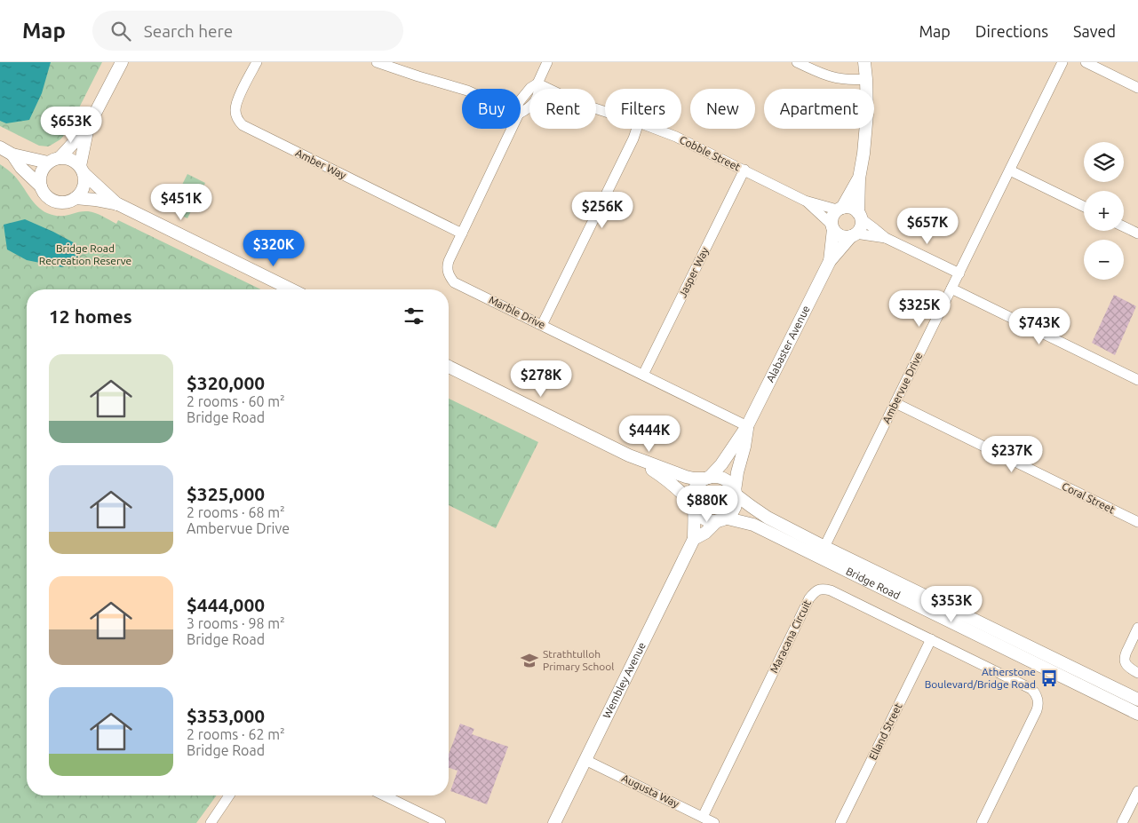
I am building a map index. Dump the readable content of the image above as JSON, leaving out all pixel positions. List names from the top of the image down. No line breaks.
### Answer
{"streets":{"street":["Cobble Street","Amber Way","Jasper Way","Marble Drive","Alabaster Avenue","Ambervue Drive","Coral Street","Bridge Road","Maracana Circuit","Wembley Avenue","Elland Street","Augusta Way"]},"crossings":[["Cobble Street","Jasper Way"],["Cobble Street","Marble Drive"],["Cobble Street","Alabaster Avenue"],["Amber Way","Marble Drive"],["Jasper Way","Marble Drive"],["Marble Drive","Alabaster Avenue"],["Alabaster Avenue","Bridge Road"],["Alabaster Avenue","Wembley Avenue"],["Ambervue Drive","Coral Street"],["Ambervue Drive","Bridge Road"],["Bridge Road","Wembley Avenue"],["Maracana Circuit","Elland Street"],["Maracana Circuit","Augusta Way"],["Wembley Avenue","Augusta Way"]],"parks":["Bridge Road Recreation Reserve"],"places":{"school or university":["Strathtulloh Primary School"],"bus stop":["Atherstone Boulevard/Bridge Road"]},"page":{"header":"Map","search":"Search here","nav":["Map","Directions","Saved"],"chip":["Buy","Rent","Filters","New","Apartment"],"price":["$653K","$451K","$256K","$657K","$320K","$325K","$743K","$278K","$444K","$237K","$880K","$353K"],"map_buttons":["+","−"],"heading":"12 homes","list":[{"name":"$320,000","note":"2 rooms · 60 m² · Bridge Road"},{"name":"$325,000","note":"2 rooms · 68 m² · Ambervue Drive"},{"name":"$444,000","note":"3 rooms · 98 m² · Bridge Road"},{"name":"$353,000","note":"2 rooms · 62 m² · Bridge Road"}]}}
